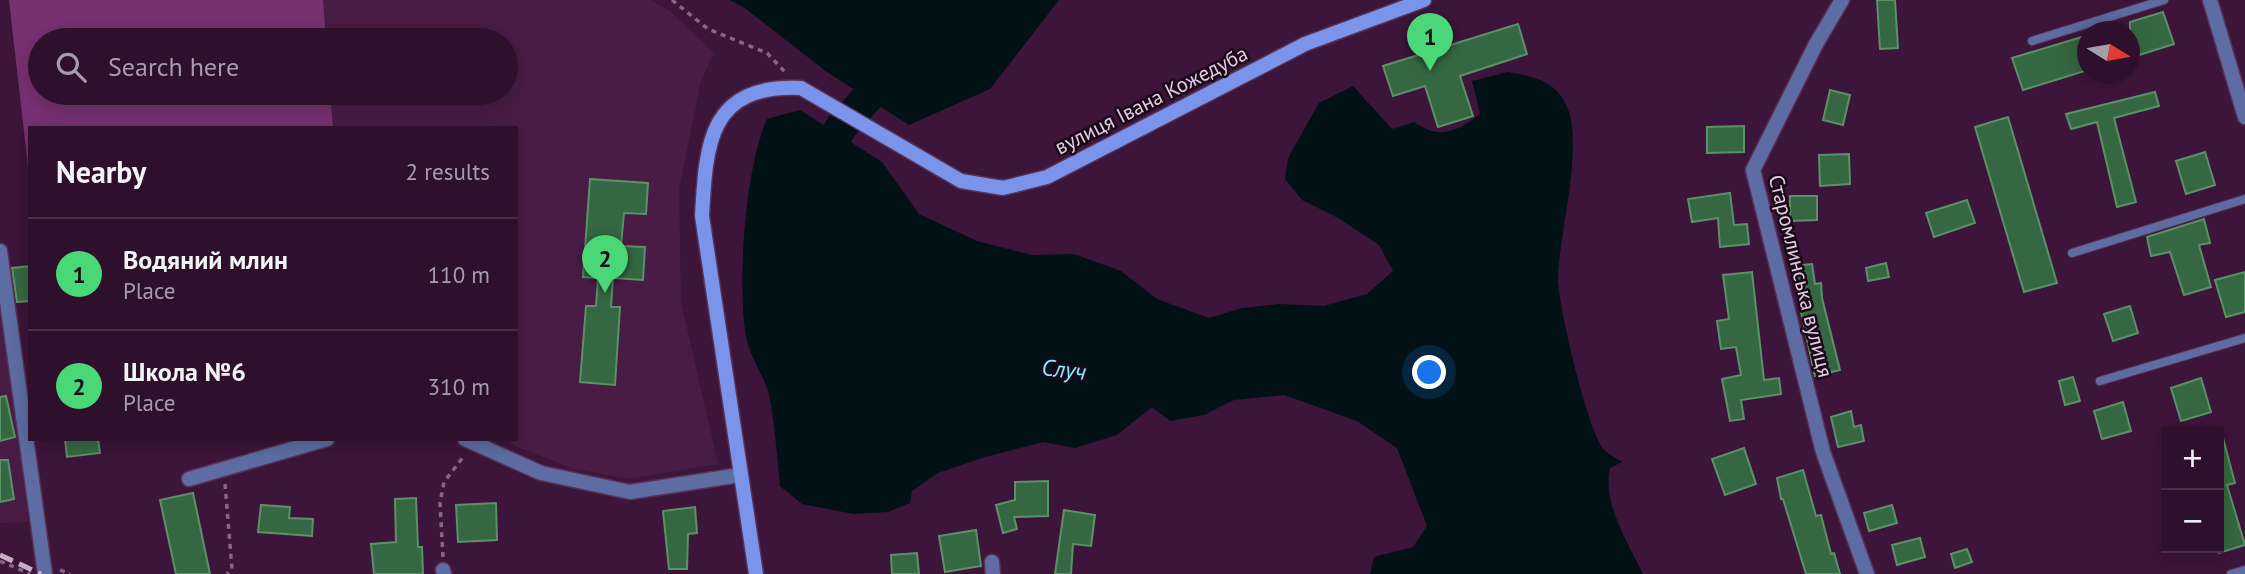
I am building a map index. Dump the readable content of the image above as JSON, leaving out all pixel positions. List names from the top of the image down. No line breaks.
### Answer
{"streets":{"main road":["вулиця Івана Кожедуба"],"street":["Старомлинська вулиця"]},"water":["Случ"],"north":"right","page":{"pins":["1","2"],"search":"Search here","heading":["Nearby","2 results"],"list":[{"mark":"1","name":"Водяний млин","note":"Place","value":"110 m"},{"mark":"2","name":"Школа №6","note":"Place","value":"310 m"}],"map_buttons":["+","−"]}}
